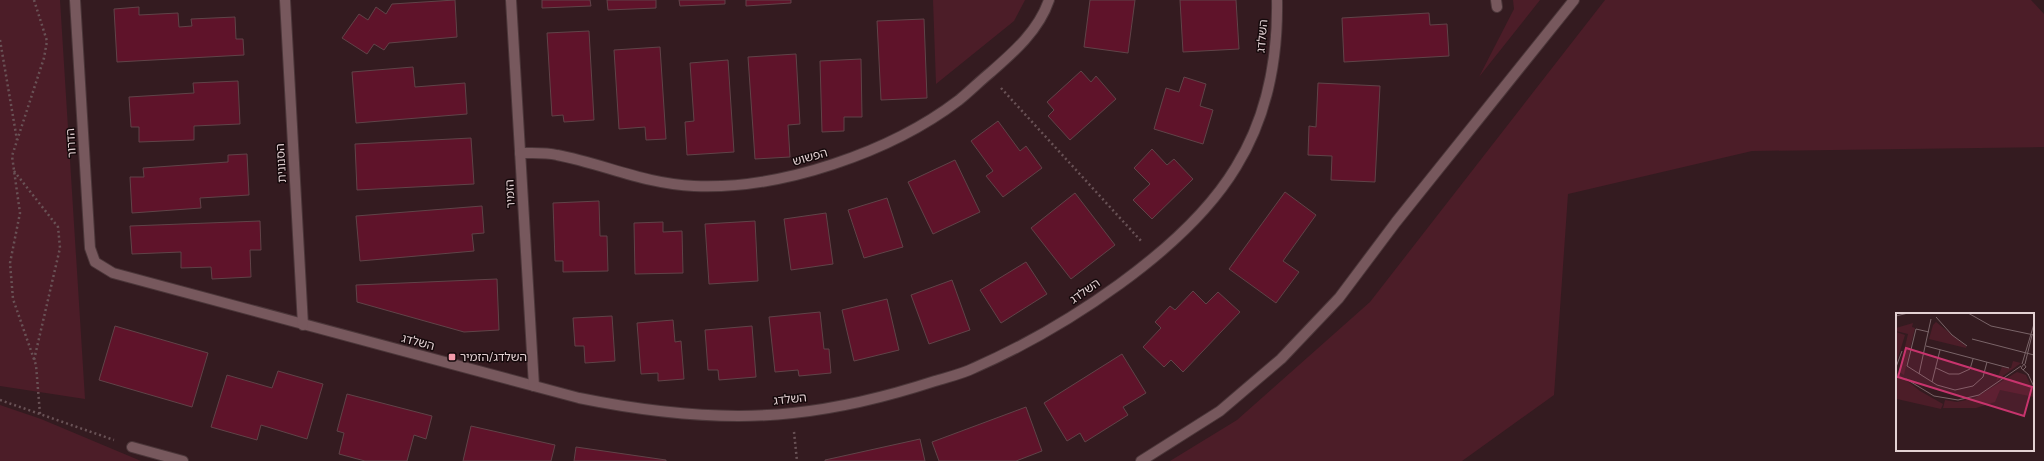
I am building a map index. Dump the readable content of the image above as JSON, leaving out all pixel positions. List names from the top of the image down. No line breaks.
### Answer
{"streets":{"street":["השלדג","הדרור","הפשוש","הסנונית","הזמיר"]},"crossings":[["השלדג","הדרור"],["השלדג","הסנונית"],["השלדג","הזמיר"],["הפשוש","הזמיר"]],"places":{"transit":["השלדג/הזמיר"]}}
